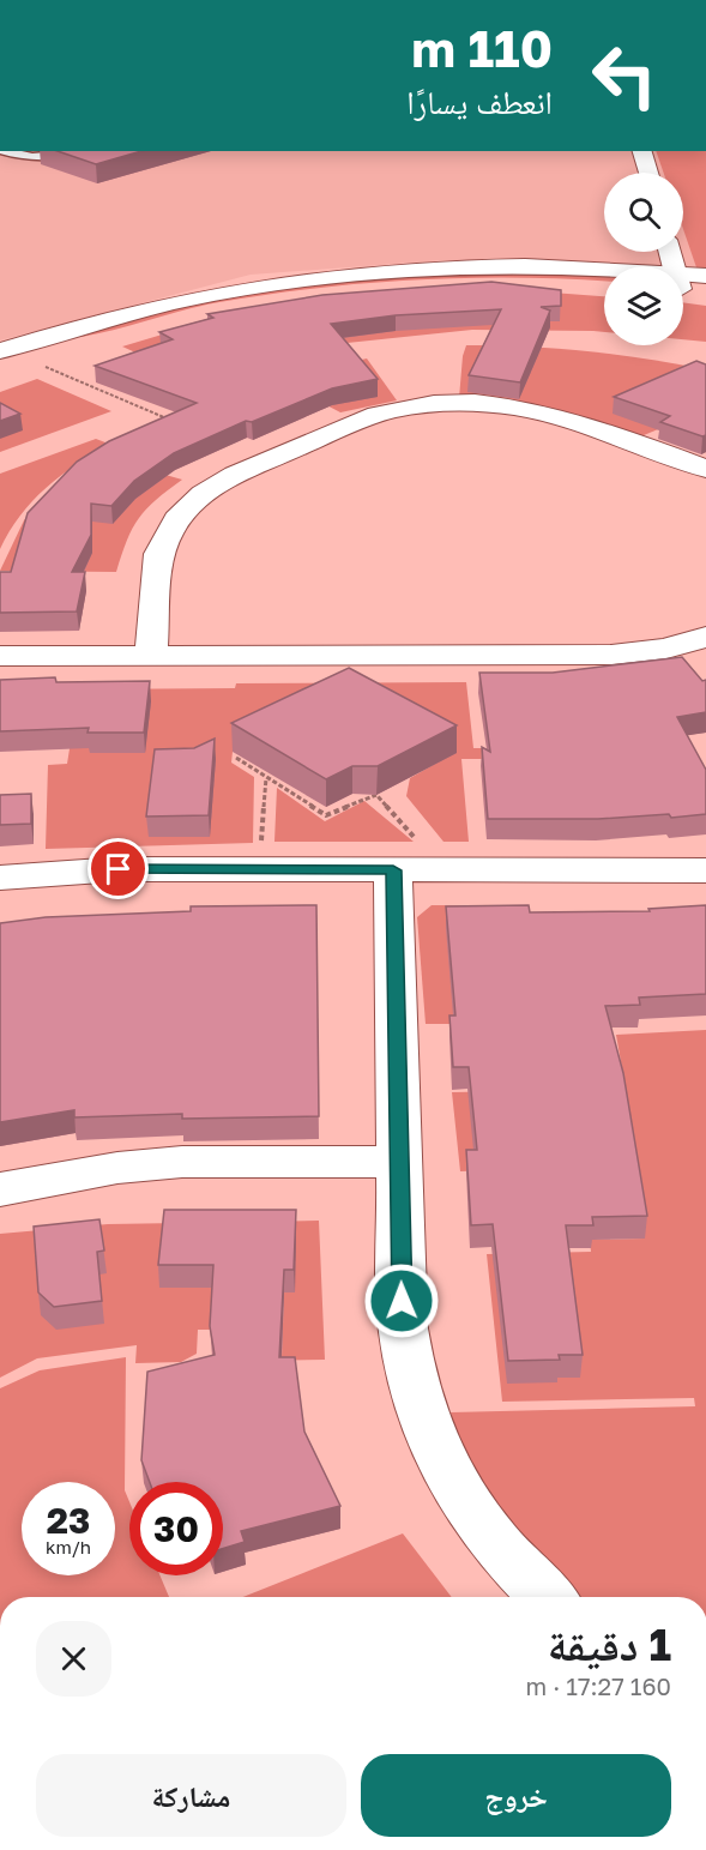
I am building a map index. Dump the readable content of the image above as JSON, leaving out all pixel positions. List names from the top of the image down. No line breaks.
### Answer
{"page":{"turn":["110 m","انعطف يسارًا"],"speed":"23 km/h","limit":"30","heading":["1 دقيقة","160 m · 17:27"],"buttons":["خروج","مشاركة"]}}
